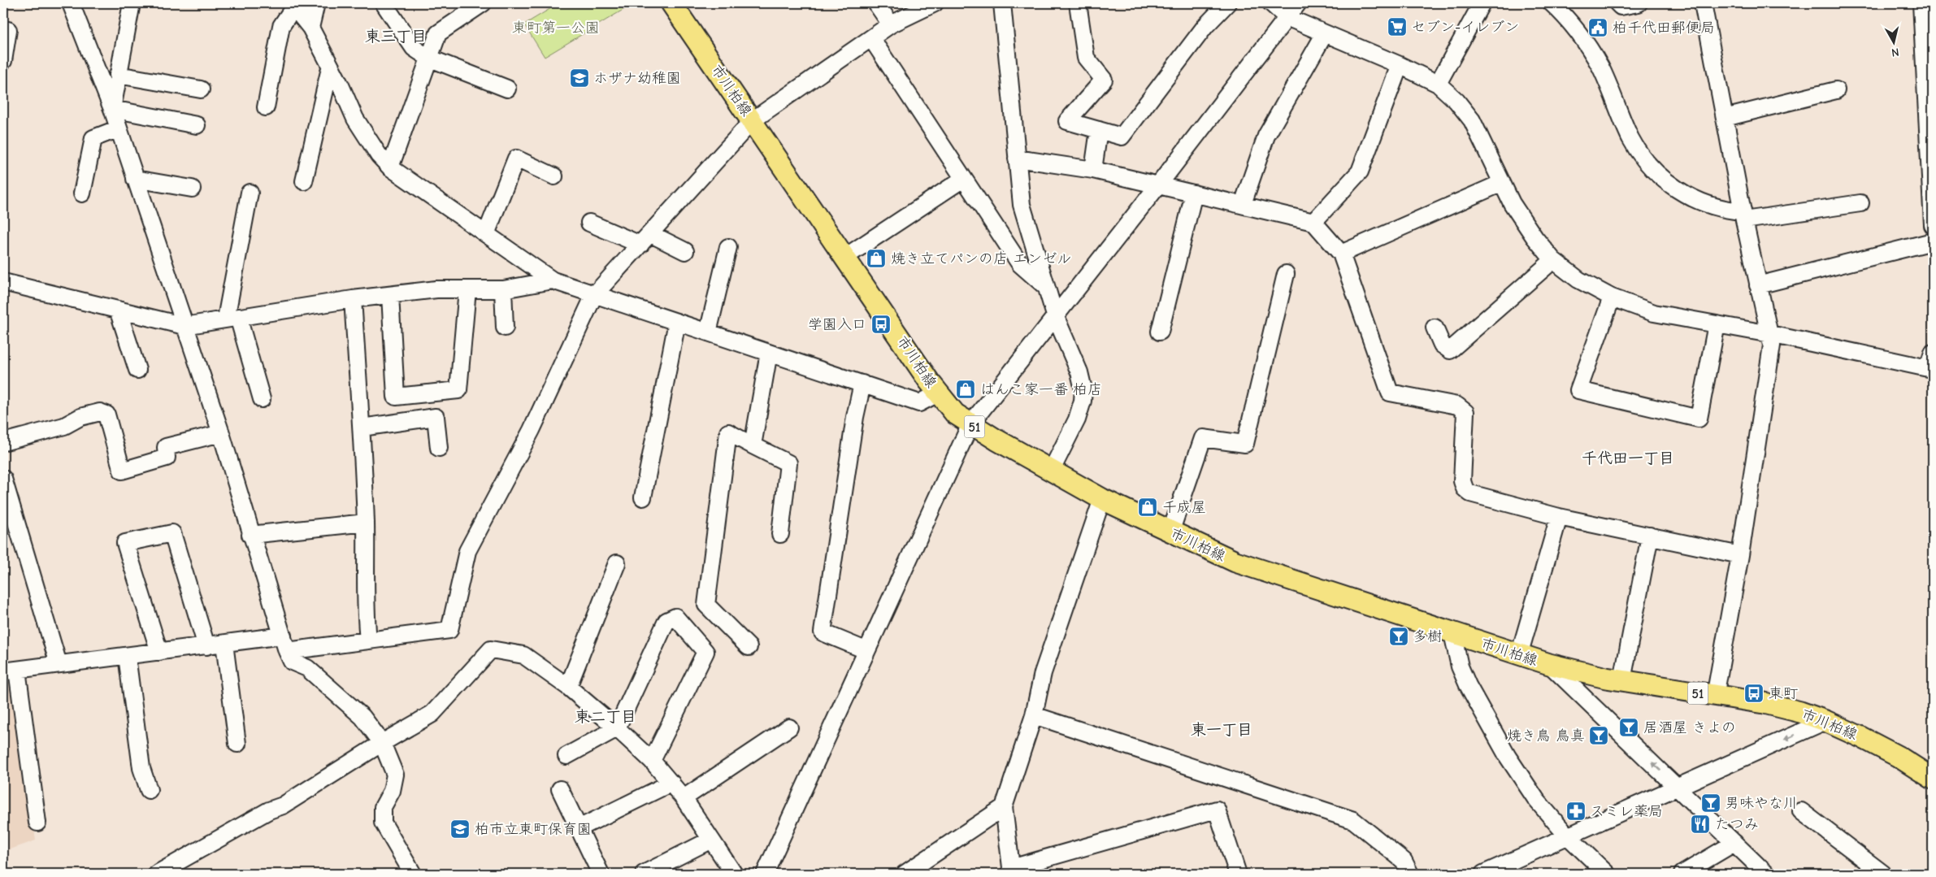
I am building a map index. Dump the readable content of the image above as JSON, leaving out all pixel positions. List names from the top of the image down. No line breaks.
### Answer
{"streets":{"main road":["市川柏線","51"]},"districts":["東三丁目","千代田一丁目","東二丁目","東一丁目"],"parks":["東町第一公園"],"places":{"supermarket":["セブン-イレブン"],"public building":["柏千代田郵便局"],"school or university":["ホザナ幼稚園","柏市立東町保育園"],"shop":["焼き立てパンの店 エンゼル","はんこ家一番 柏店","千成屋"],"bus stop":["学園入口","東町"],"bar":["多樹","居酒屋 きよの","焼き鳥 鳥真","男味やな川"],"pharmacy":["スミレ薬局"],"restaurant":["たつみ"]},"north":"bottom"}
